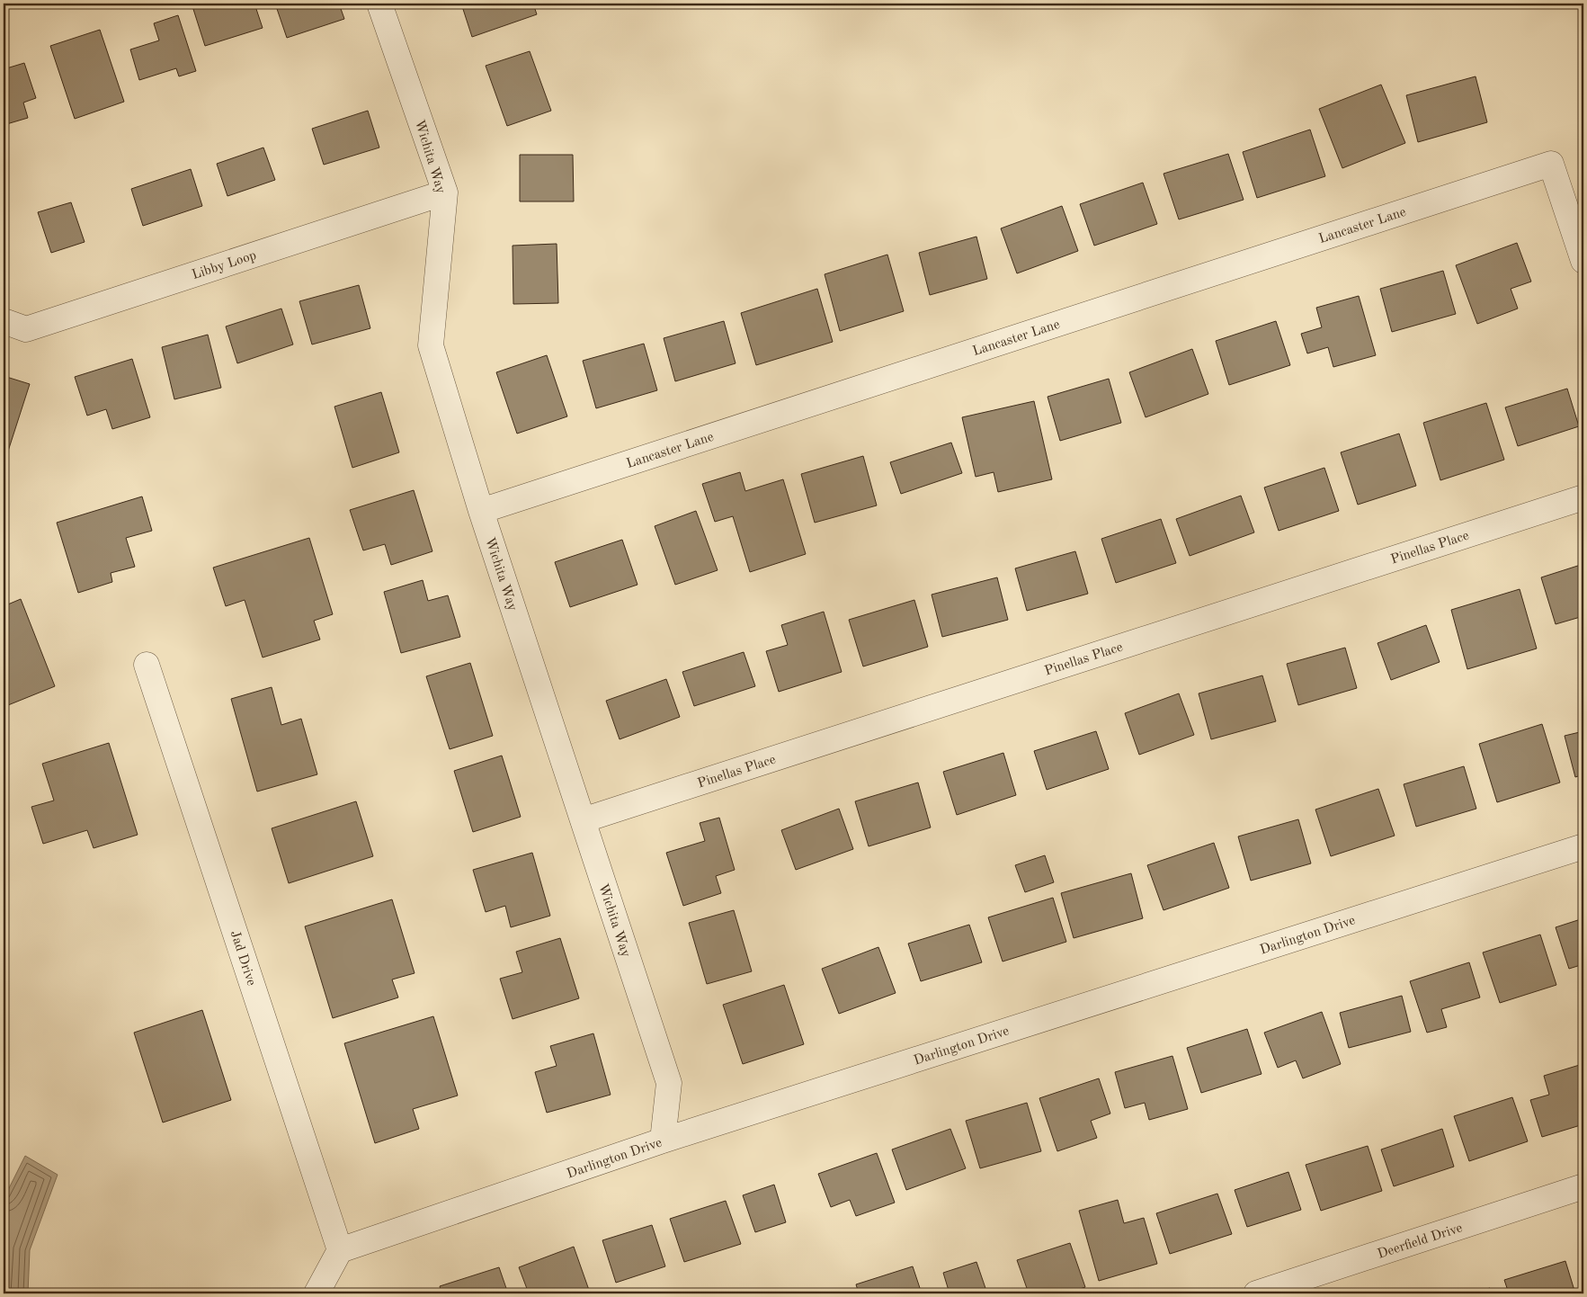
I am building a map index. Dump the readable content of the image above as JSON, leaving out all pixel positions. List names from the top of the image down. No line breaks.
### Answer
{"streets":{"street":["Wichita Way","Lancaster Lane","Libby Loop","Pinellas Place","Darlington Drive","Jad Drive","Deerfield Drive"]},"crossings":[["Wichita Way","Lancaster Lane"],["Wichita Way","Libby Loop"],["Wichita Way","Pinellas Place"],["Wichita Way","Darlington Drive"],["Darlington Drive","Jad Drive"]]}
